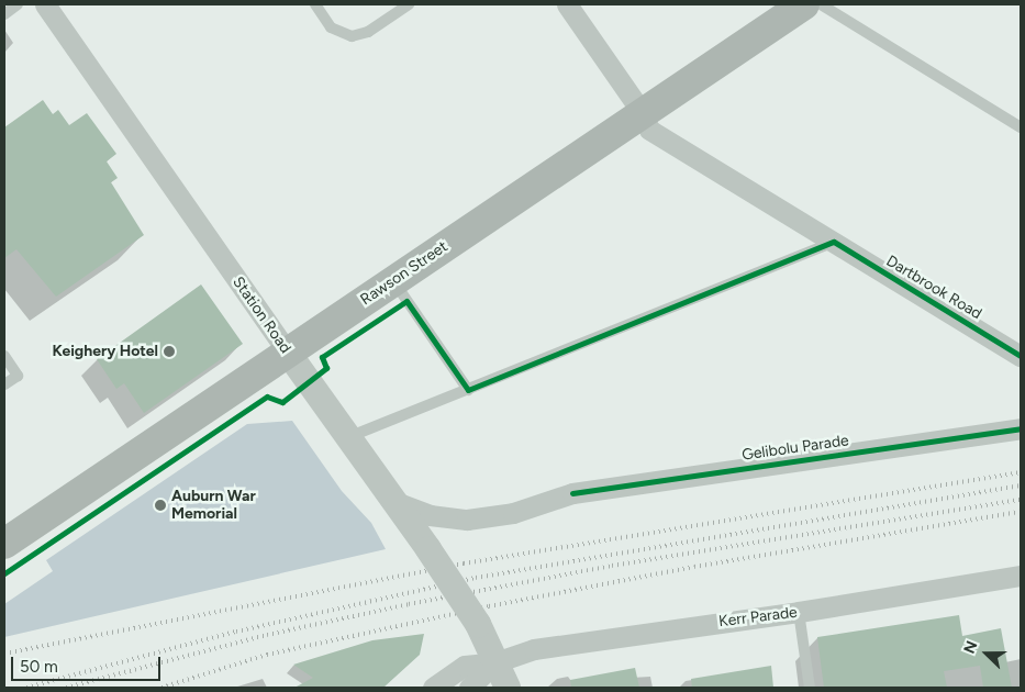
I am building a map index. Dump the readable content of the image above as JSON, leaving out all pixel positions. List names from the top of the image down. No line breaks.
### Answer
{"streets":{"main road":["Rawson Street"],"street":["Dartbrook Road","Station Road","Gelibolu Parade","Kerr Parade"]},"crossings":[["Rawson Street","Dartbrook Road"],["Rawson Street","Station Road"],["Station Road","Gelibolu Parade"],["Station Road","Kerr Parade"]],"places":["Keighery Hotel","Auburn War Memorial"],"scale_bar":"50 m","north":"left"}
